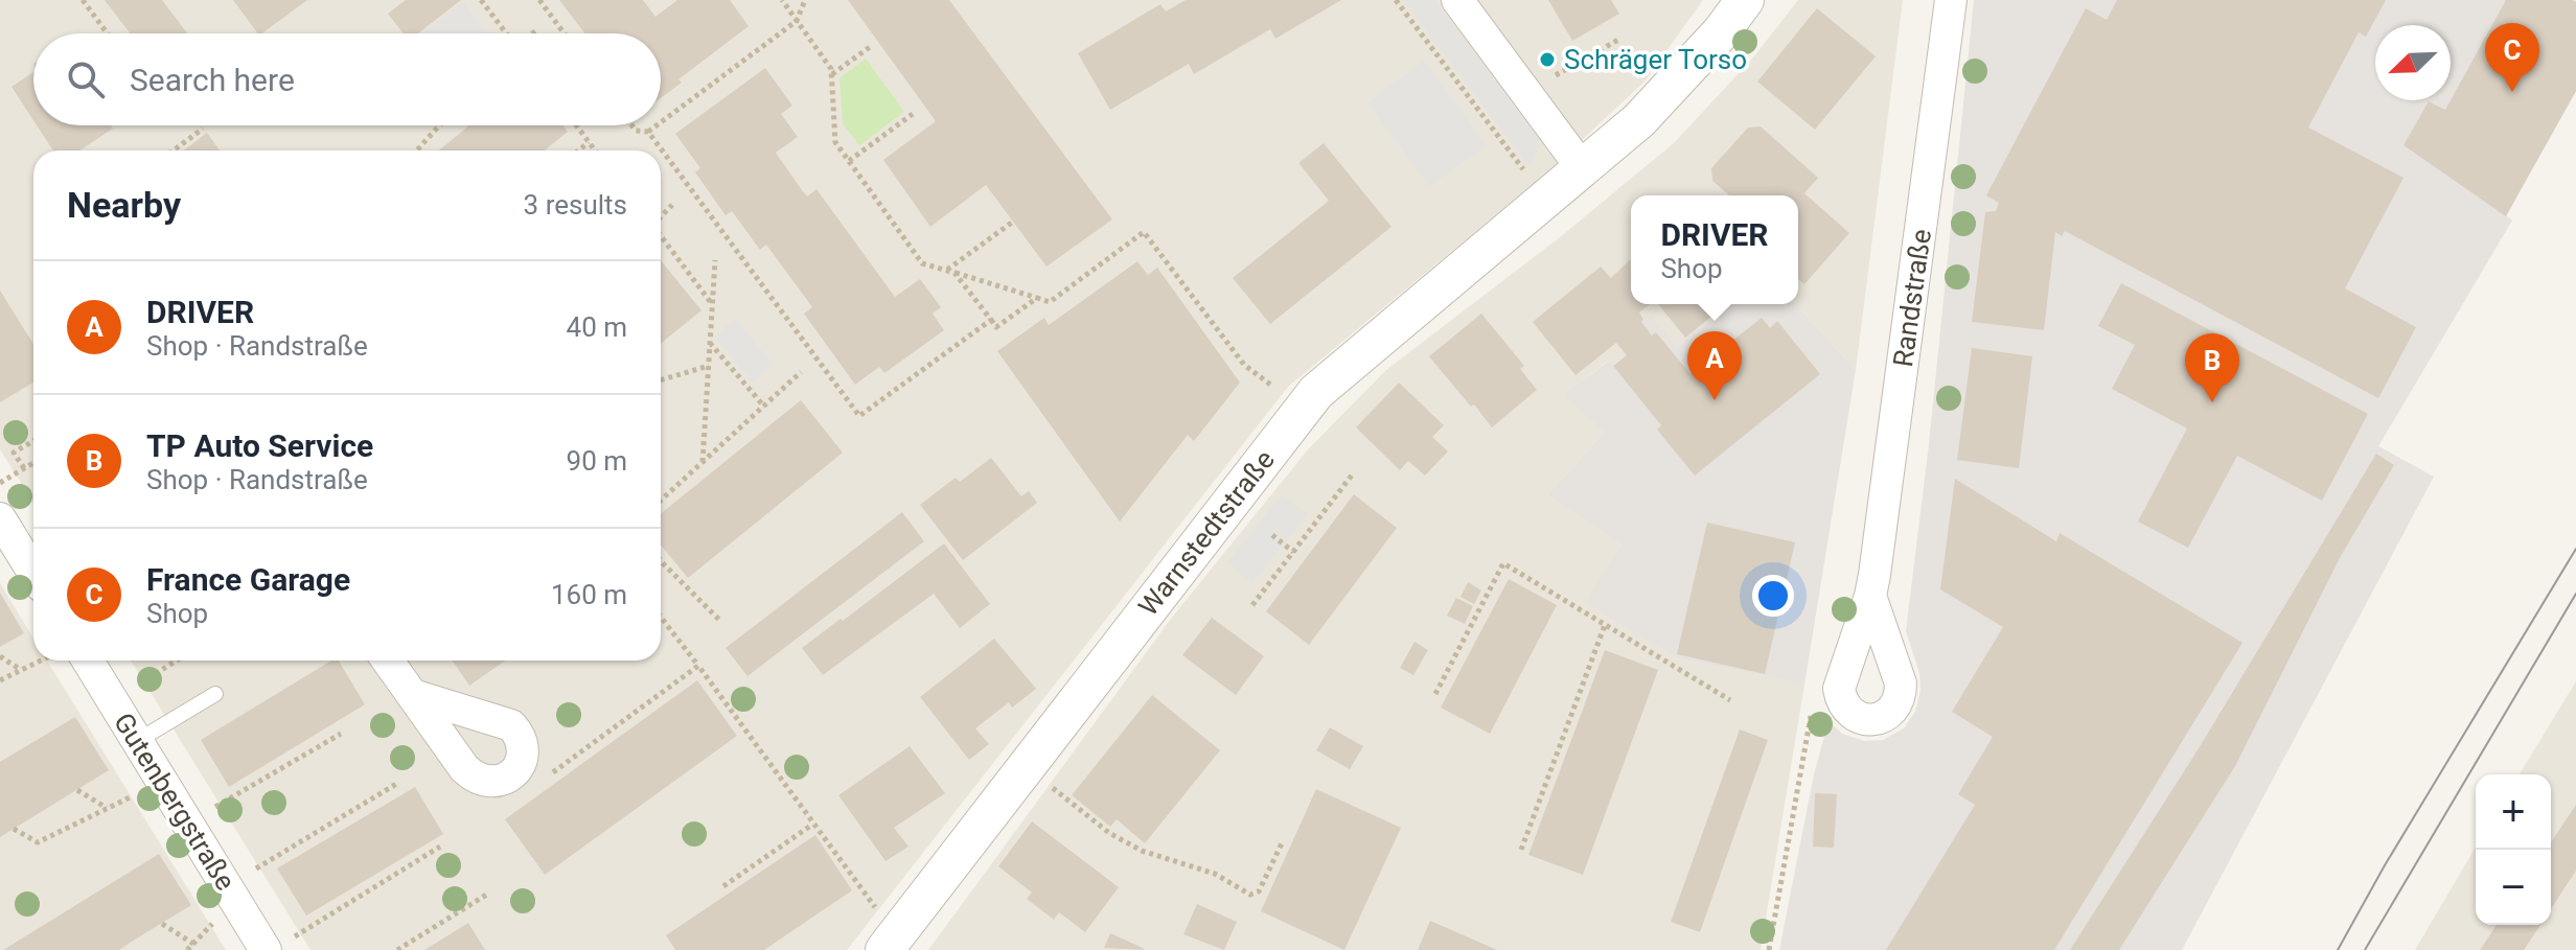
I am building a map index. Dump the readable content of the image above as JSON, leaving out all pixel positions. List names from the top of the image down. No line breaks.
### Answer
{"streets":{"street":["Randstraße","Warnstedtstraße","Gutenbergstraße"]},"places":["Schräger Torso"],"north":"bottom left","page":{"pins":["C","A","B"],"search":"Search here","heading":["Nearby","3 results"],"popup":["DRIVER","Shop"],"list":[{"mark":"A","name":"DRIVER","note":"Shop · Randstraße","value":"40 m"},{"mark":"B","name":"TP Auto Service","note":"Shop · Randstraße","value":"90 m"},{"mark":"C","name":"France Garage","note":"Shop","value":"160 m"}],"map_buttons":["+","−"]}}
